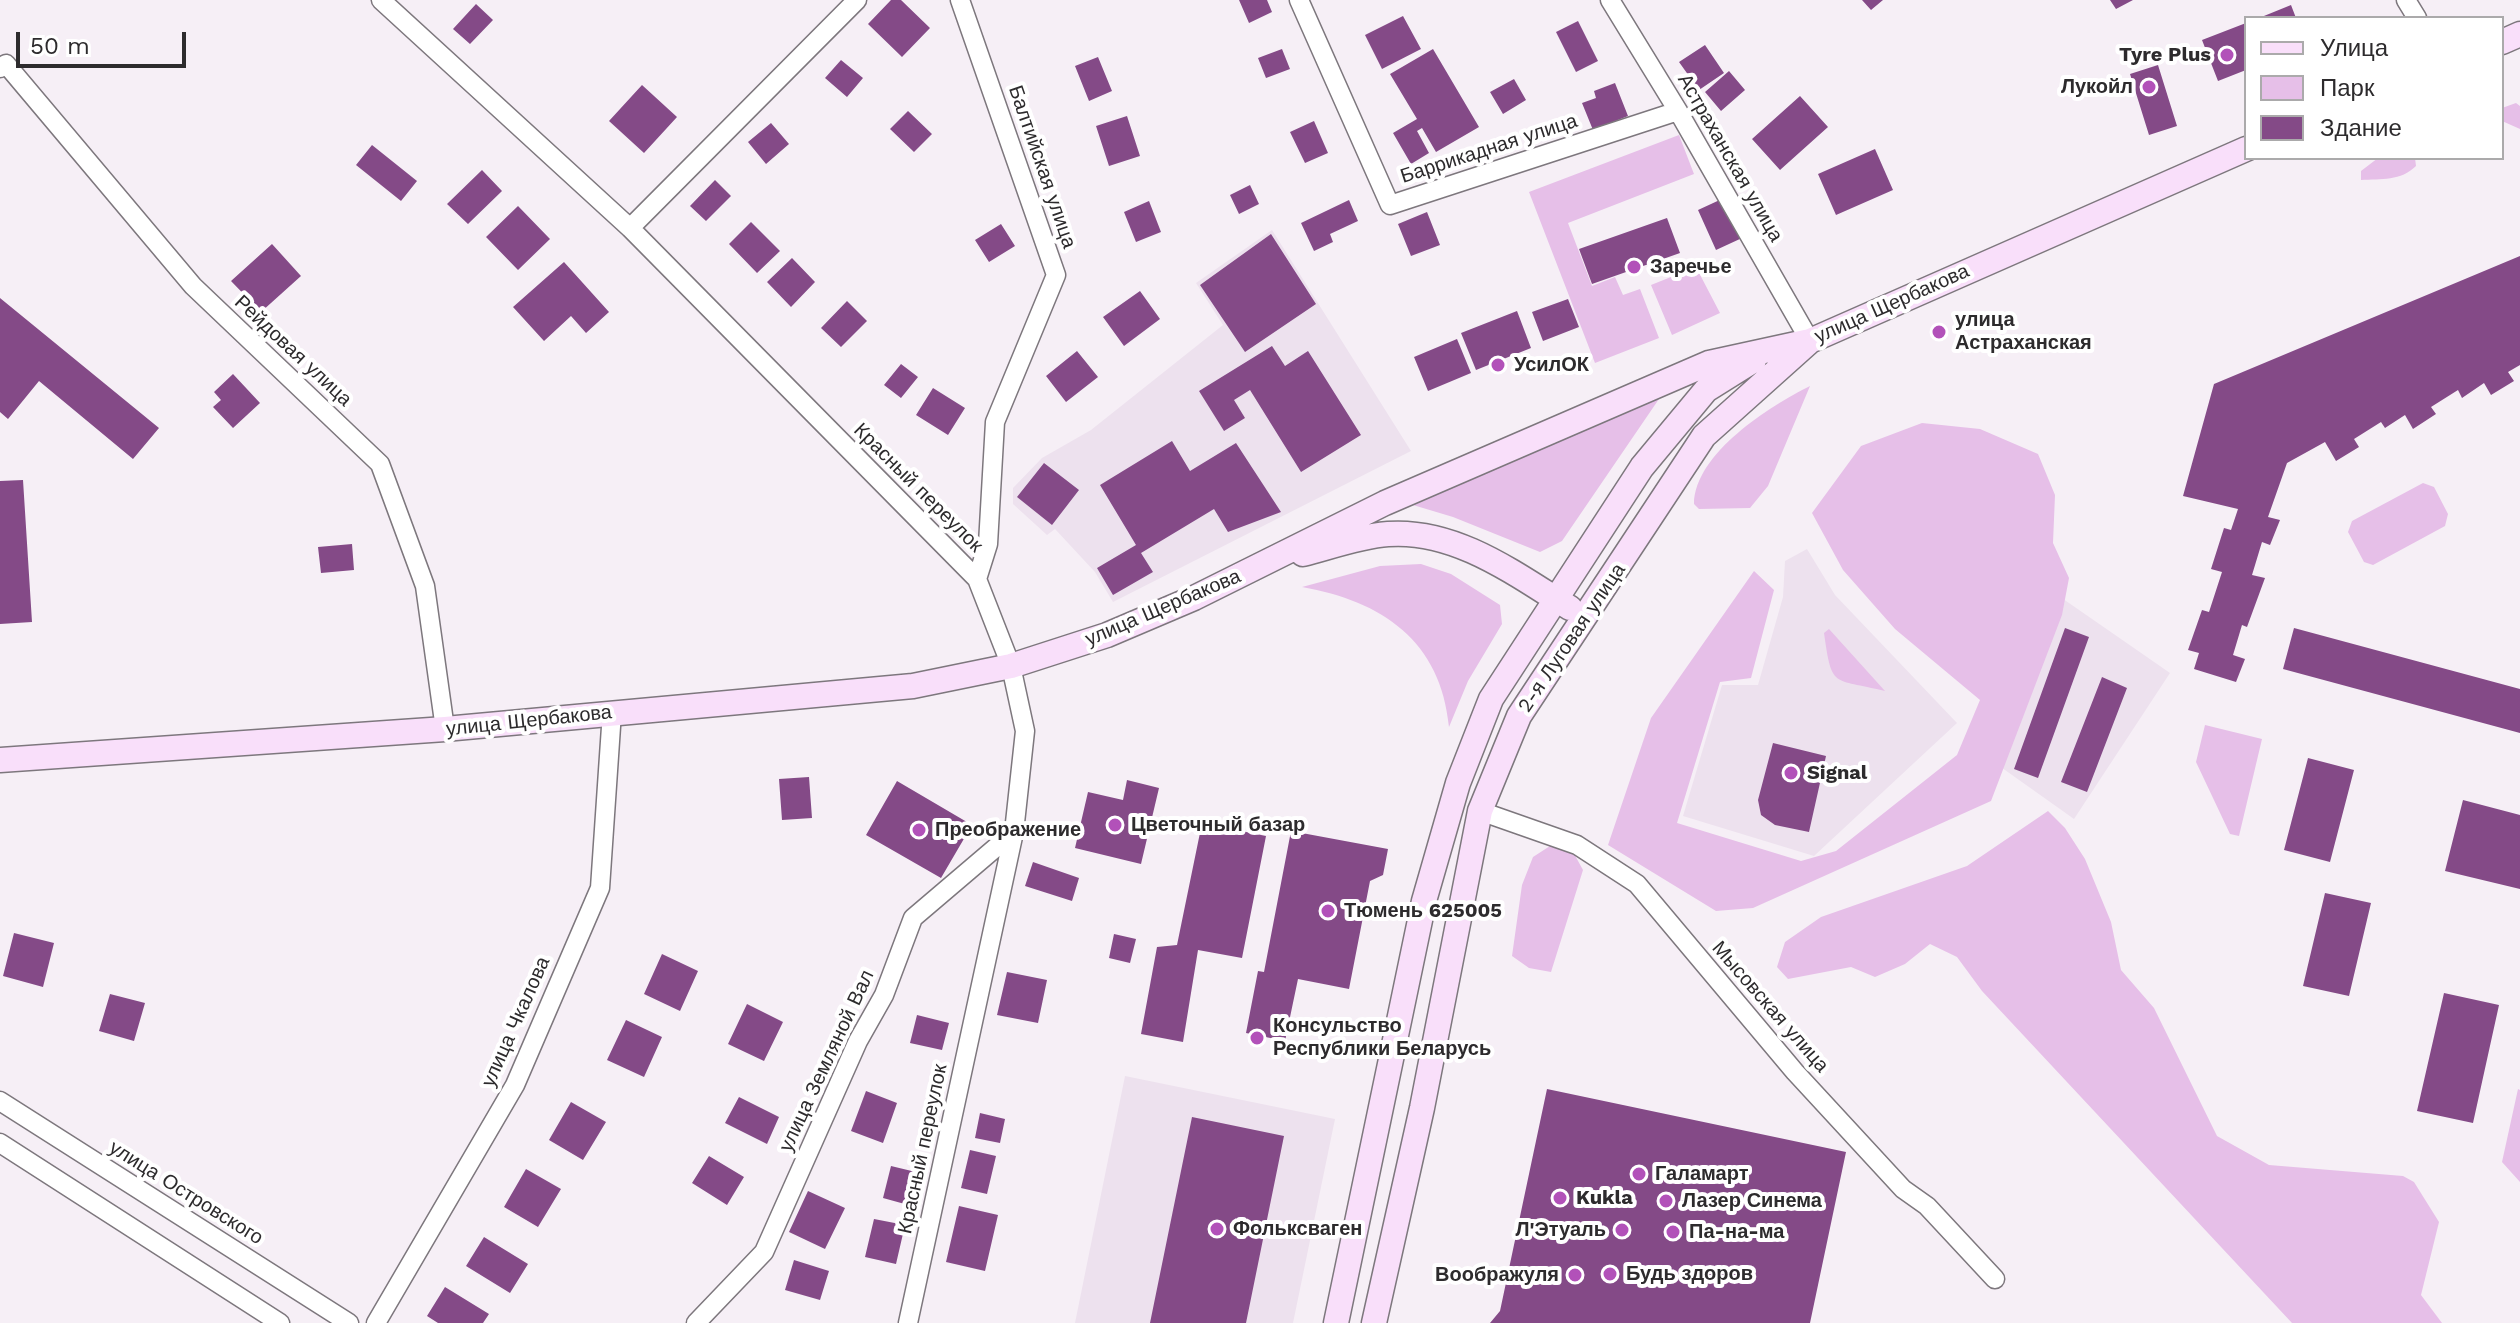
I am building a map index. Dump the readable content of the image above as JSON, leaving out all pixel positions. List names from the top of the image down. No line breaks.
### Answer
{"streets":{"main road":["улица Щербакова","2-я Луговая улица"],"street":["Баррикадная улица","Астраханская улица","Балтийская улица","Рейдовая улица","Красный переулок","Мысовская улица","улица Чкалова","улица Земляной Вал","улица Островского"]},"crossings":[["Баррикадная улица","Астраханская улица"],["Астраханская улица","улица Щербакова"],["Астраханская улица","2-я Луговая улица"],["Балтийская улица","Красный переулок"],["улица Щербакова","Рейдовая улица"],["улица Щербакова","Красный переулок"],["улица Щербакова","2-я Луговая улица"],["улица Щербакова","улица Чкалова"],["Красный переулок","улица Земляной Вал"],["2-я Луговая улица","Мысовская улица"]],"places":["Tyre Plus","Лукойл","Заречье","улица Астраханская","УсилОК","Signal","Цветочный базар","Преображение","Тюмень 625005","Консульство Республики Беларусь","Галамарт","Kukla","Лазер Синема","Фольксваген","Л'Этуаль","Па-на-ма","Будь здоров","Воображуля"],"legend":["Улица","Парк","Здание"],"scale_bar":"50 m"}
